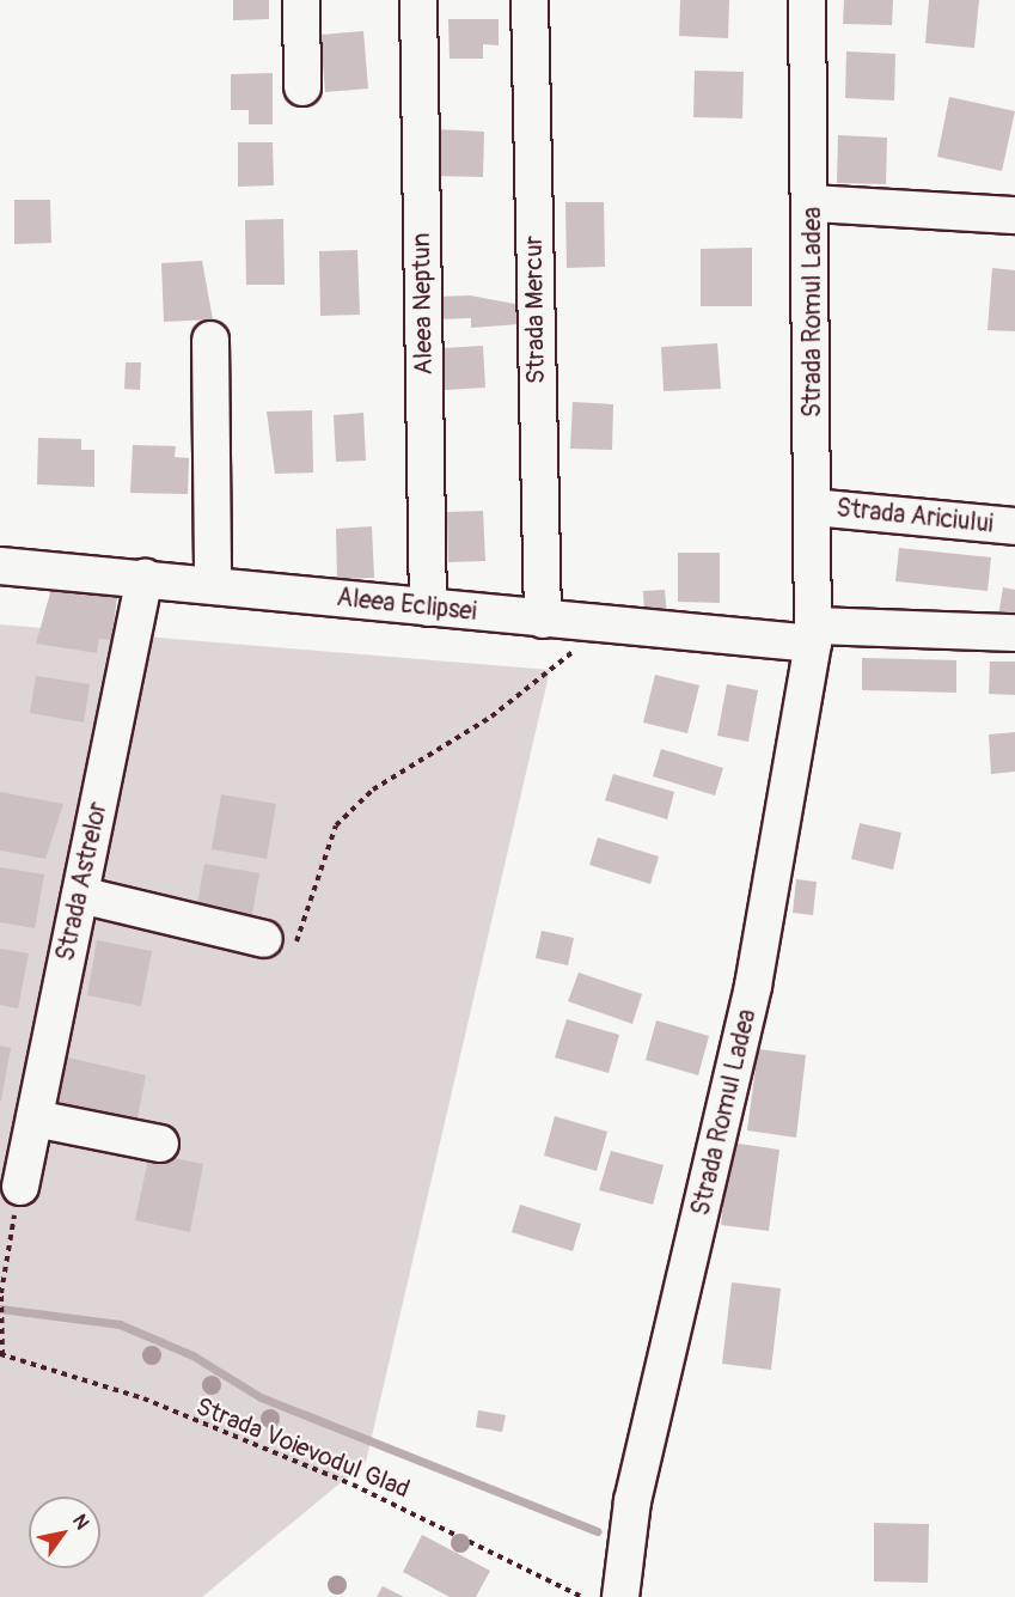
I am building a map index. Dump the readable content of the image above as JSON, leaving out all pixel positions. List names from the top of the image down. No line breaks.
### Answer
{"streets":{"street":["Aleea Neptun","Strada Mercur","Strada Romul Ladea","Strada Ariciului","Aleea Eclipsei","Strada Astrelor"],"path":["Strada Voievodul Glad"]},"crossings":[["Aleea Neptun","Aleea Eclipsei"],["Strada Mercur","Aleea Eclipsei"],["Strada Romul Ladea","Strada Ariciului"],["Strada Romul Ladea","Aleea Eclipsei"],["Aleea Eclipsei","Strada Astrelor"]],"north":"top right"}
